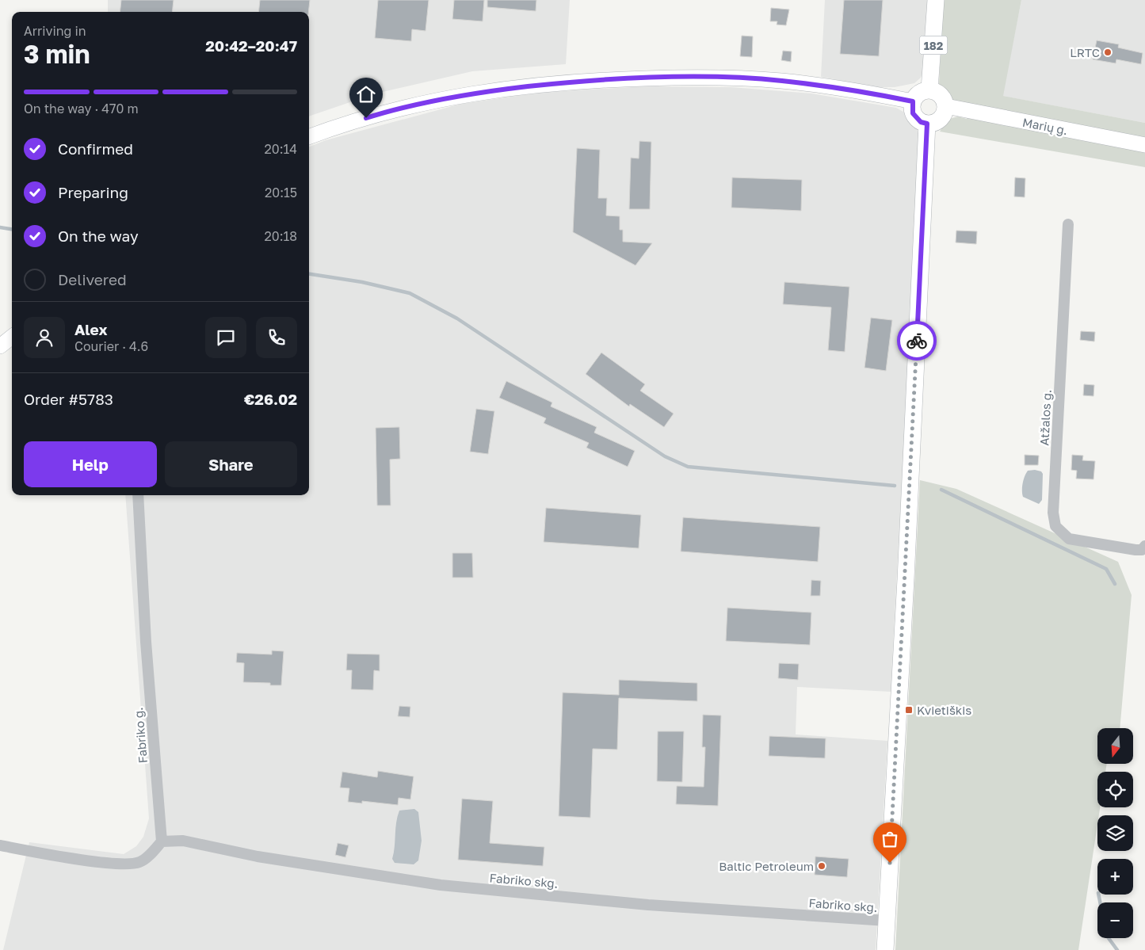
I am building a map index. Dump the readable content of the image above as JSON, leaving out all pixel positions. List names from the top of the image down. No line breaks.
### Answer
{"streets":{"main road":["182"],"street":["Marių g.","Atžalos g.","Fabriko g.","Fabriko skg."]},"crossings":[["182","Marių g."],["Fabriko g.","Fabriko skg."]],"places":{"other":["LRTC","Baltic Petroleum"],"transit":["Kvietiškis"]},"north":"bottom","page":{"heading":["3 min","Arriving in","20:42–20:47"],"panel":["Alex","Courier · 4.6","Order #5783","€26.02"],"bar":"On the way · 470 m","list":[["Confirmed","20:14"],["Preparing","20:15"],["On the way","20:18"],"Delivered"],"buttons":["Help","Share"],"map_buttons":["+","−"]}}
